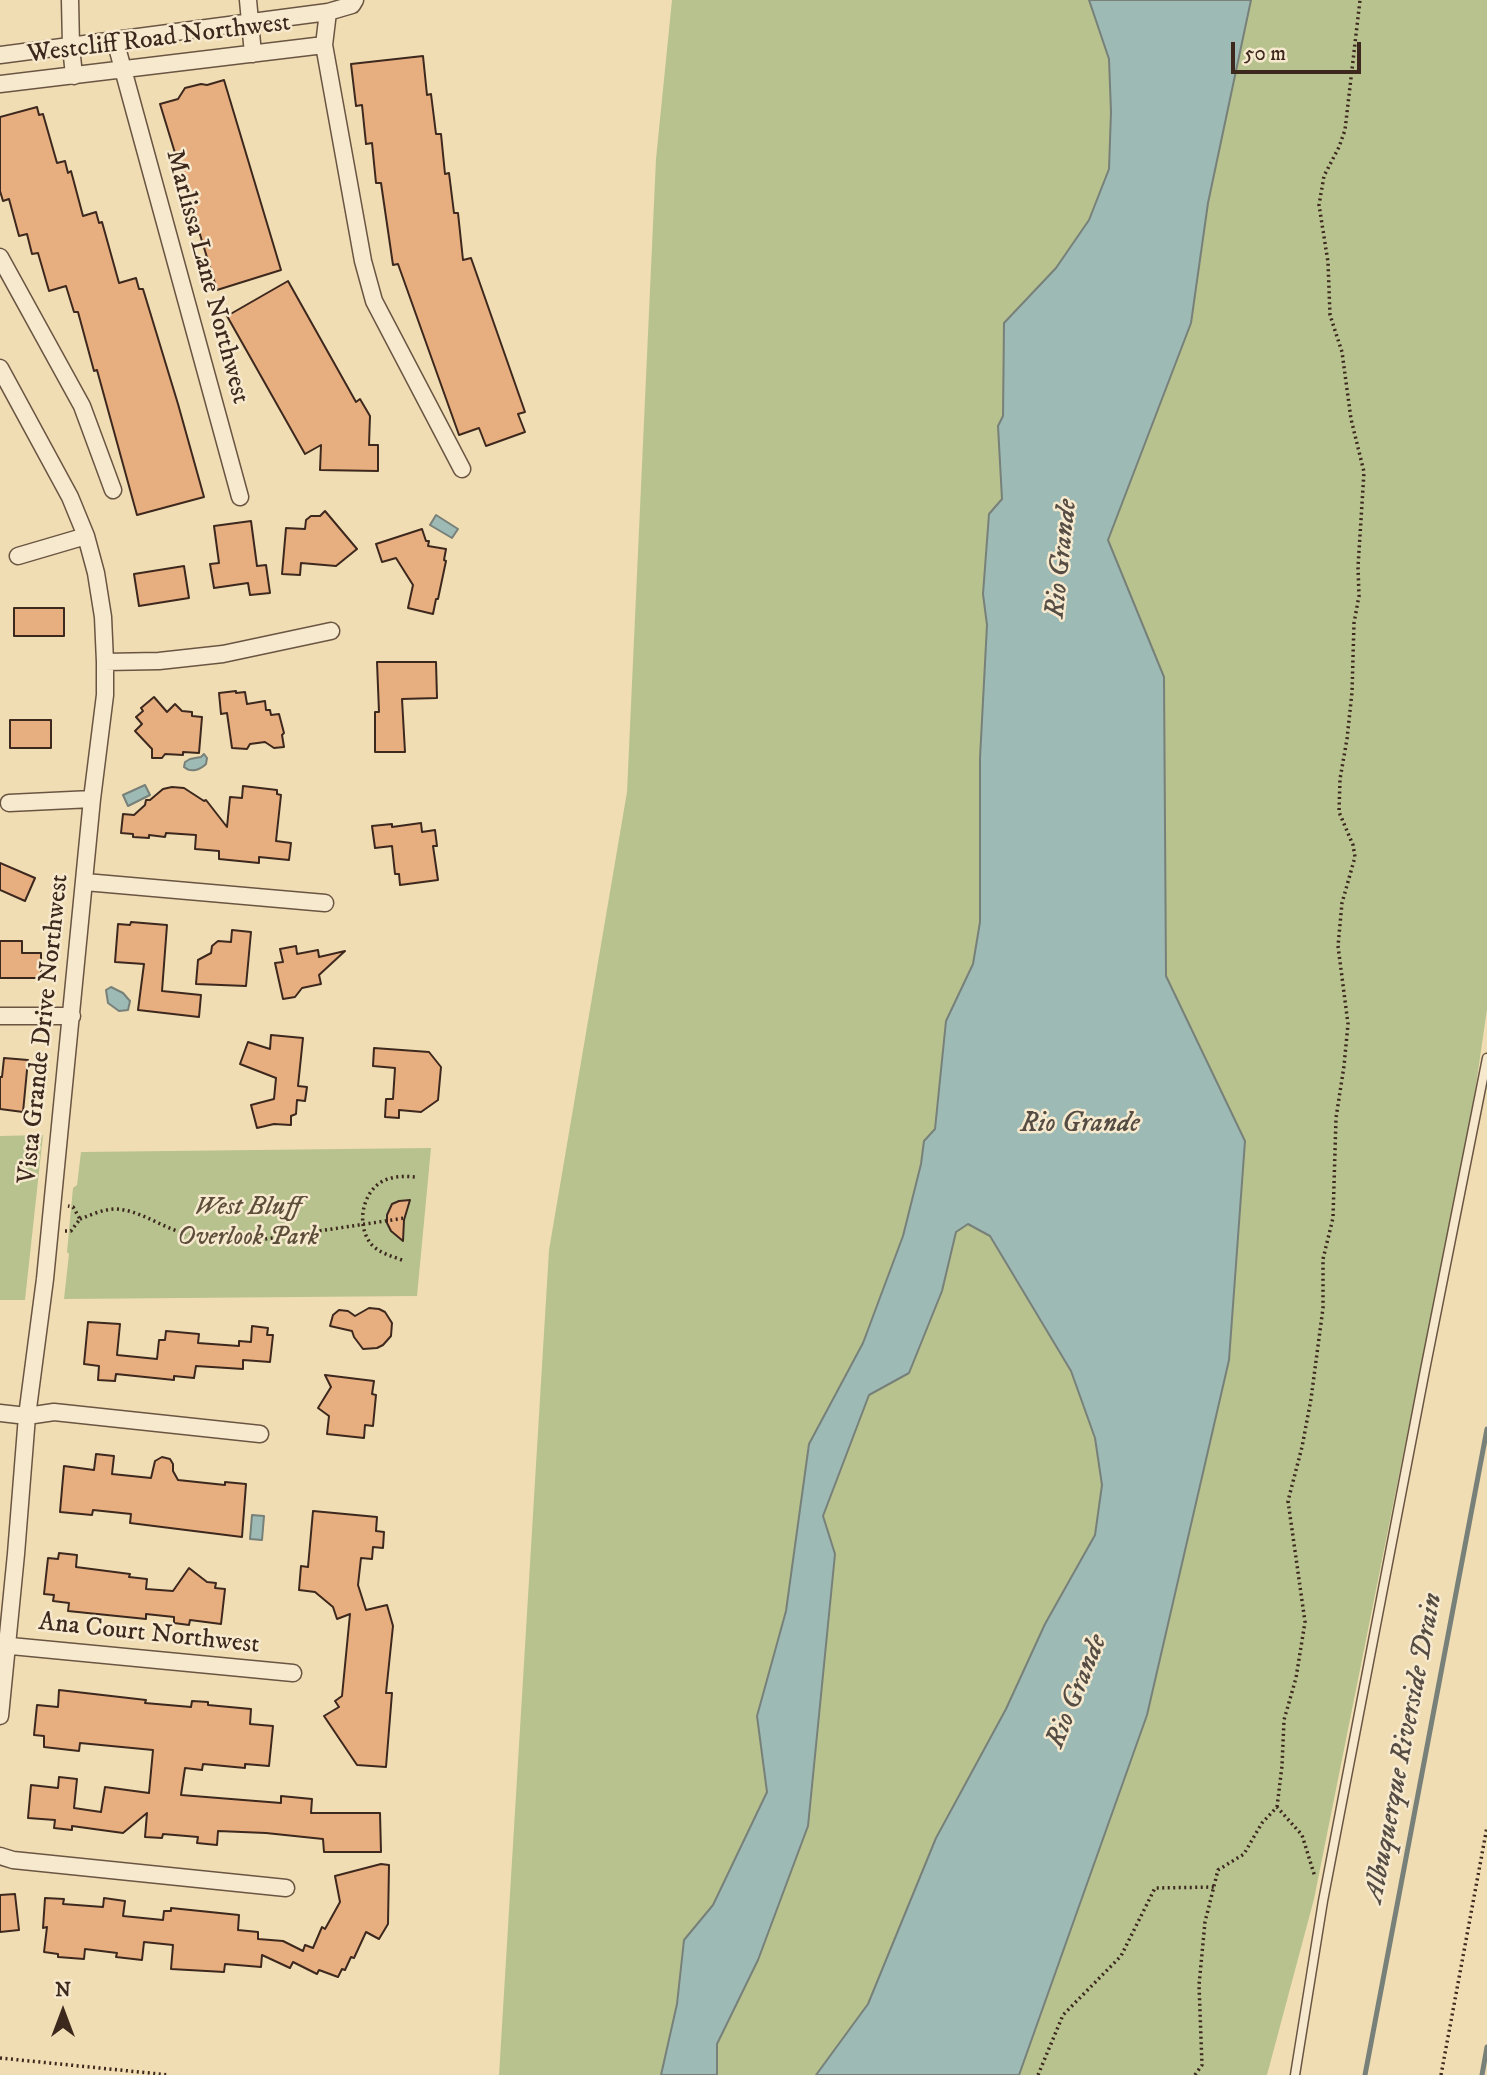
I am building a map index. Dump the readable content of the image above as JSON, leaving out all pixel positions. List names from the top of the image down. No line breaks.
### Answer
{"streets":{"street":["Westcliff Road Northwest","Marlissa Lane Northwest","Vista Grande Drive Northwest","Ana Court Northwest"]},"crossings":[["Westcliff Road Northwest","Marlissa Lane Northwest"],["Vista Grande Drive Northwest","Ana Court Northwest"]],"water":["Rio Grande","Albuquerque Riverside Drain"],"parks":["West Bluff Overlook Park"],"scale_bar":"50 m","north":"top"}
